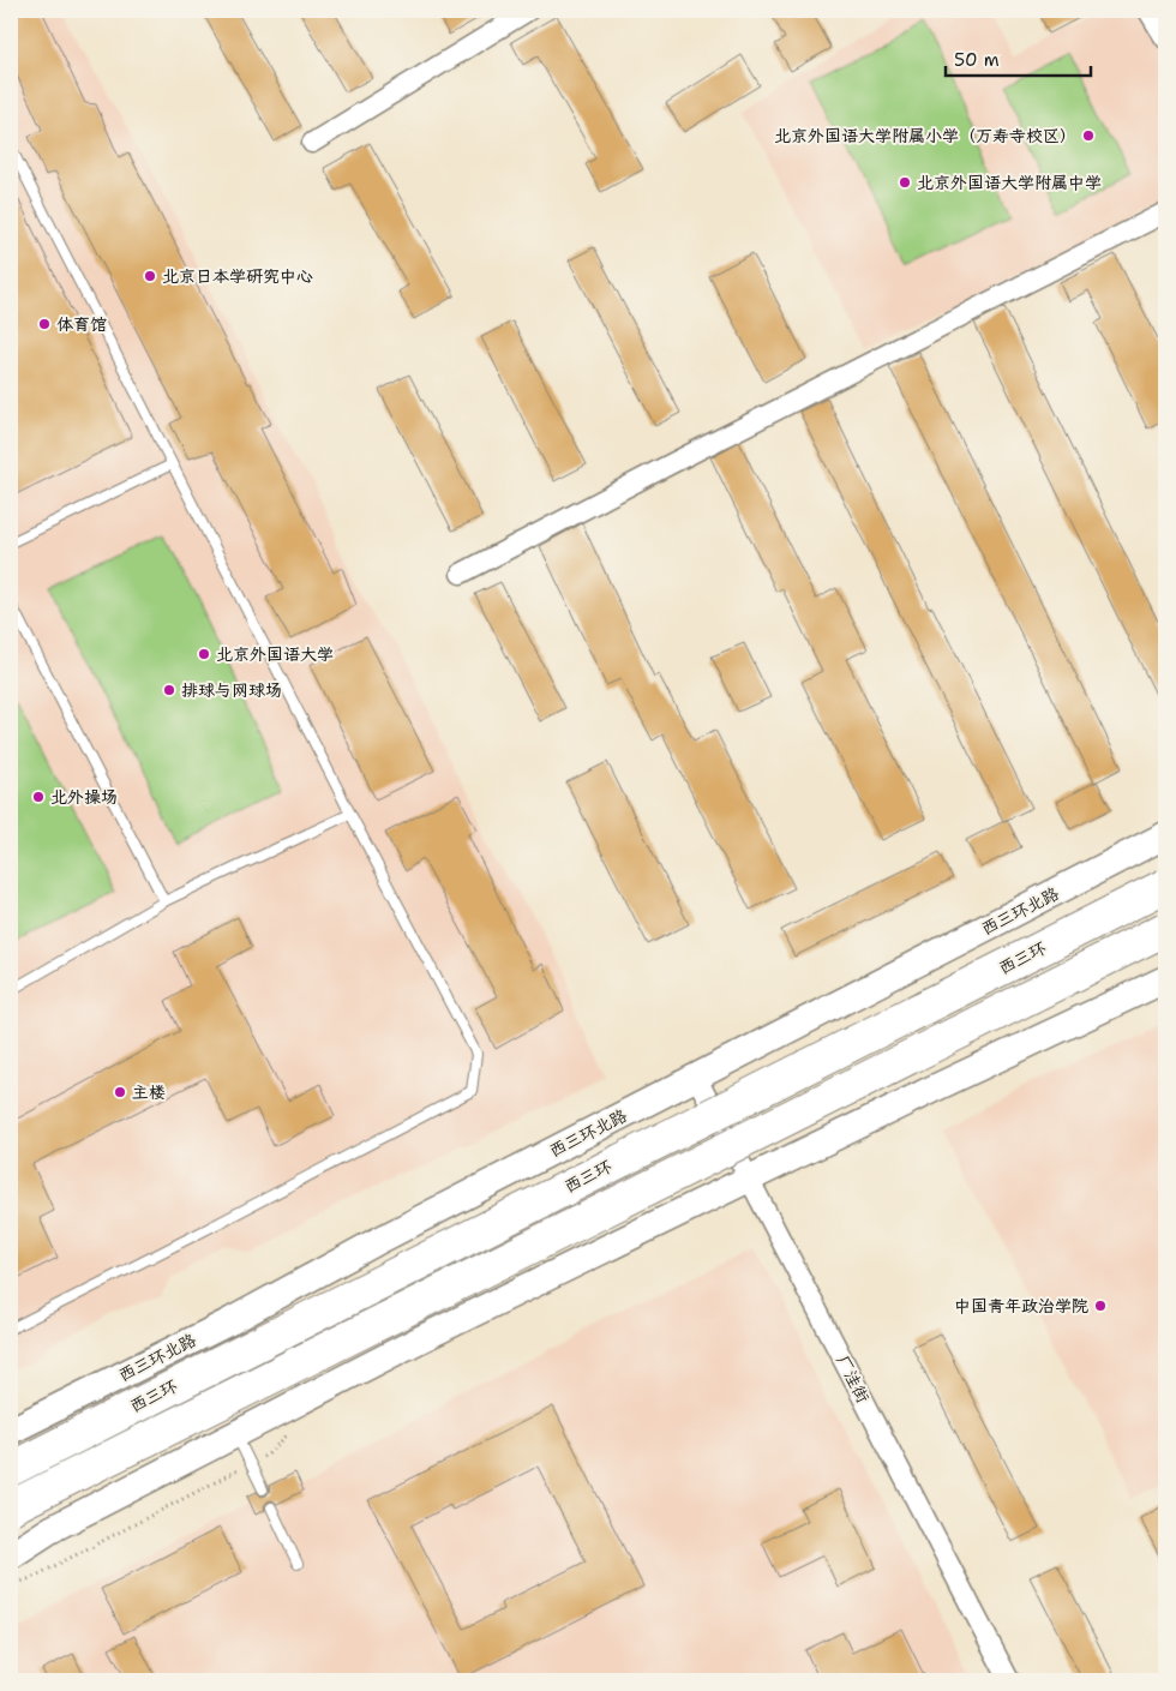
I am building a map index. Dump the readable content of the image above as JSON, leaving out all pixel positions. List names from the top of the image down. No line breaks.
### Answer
{"streets":{"highway":["西三环"],"street":["西三环北路","厂洼街"]},"crossings":[["西三环北路","厂洼街"]],"places":["北京外国语大学附属小学（万寿寺校区）","北京外国语大学附属中学","北京日本学研究中心","体育馆","北京外国语大学","排球与网球场","北外操场","主楼","中国青年政治学院"],"scale_bar":"50 m"}
